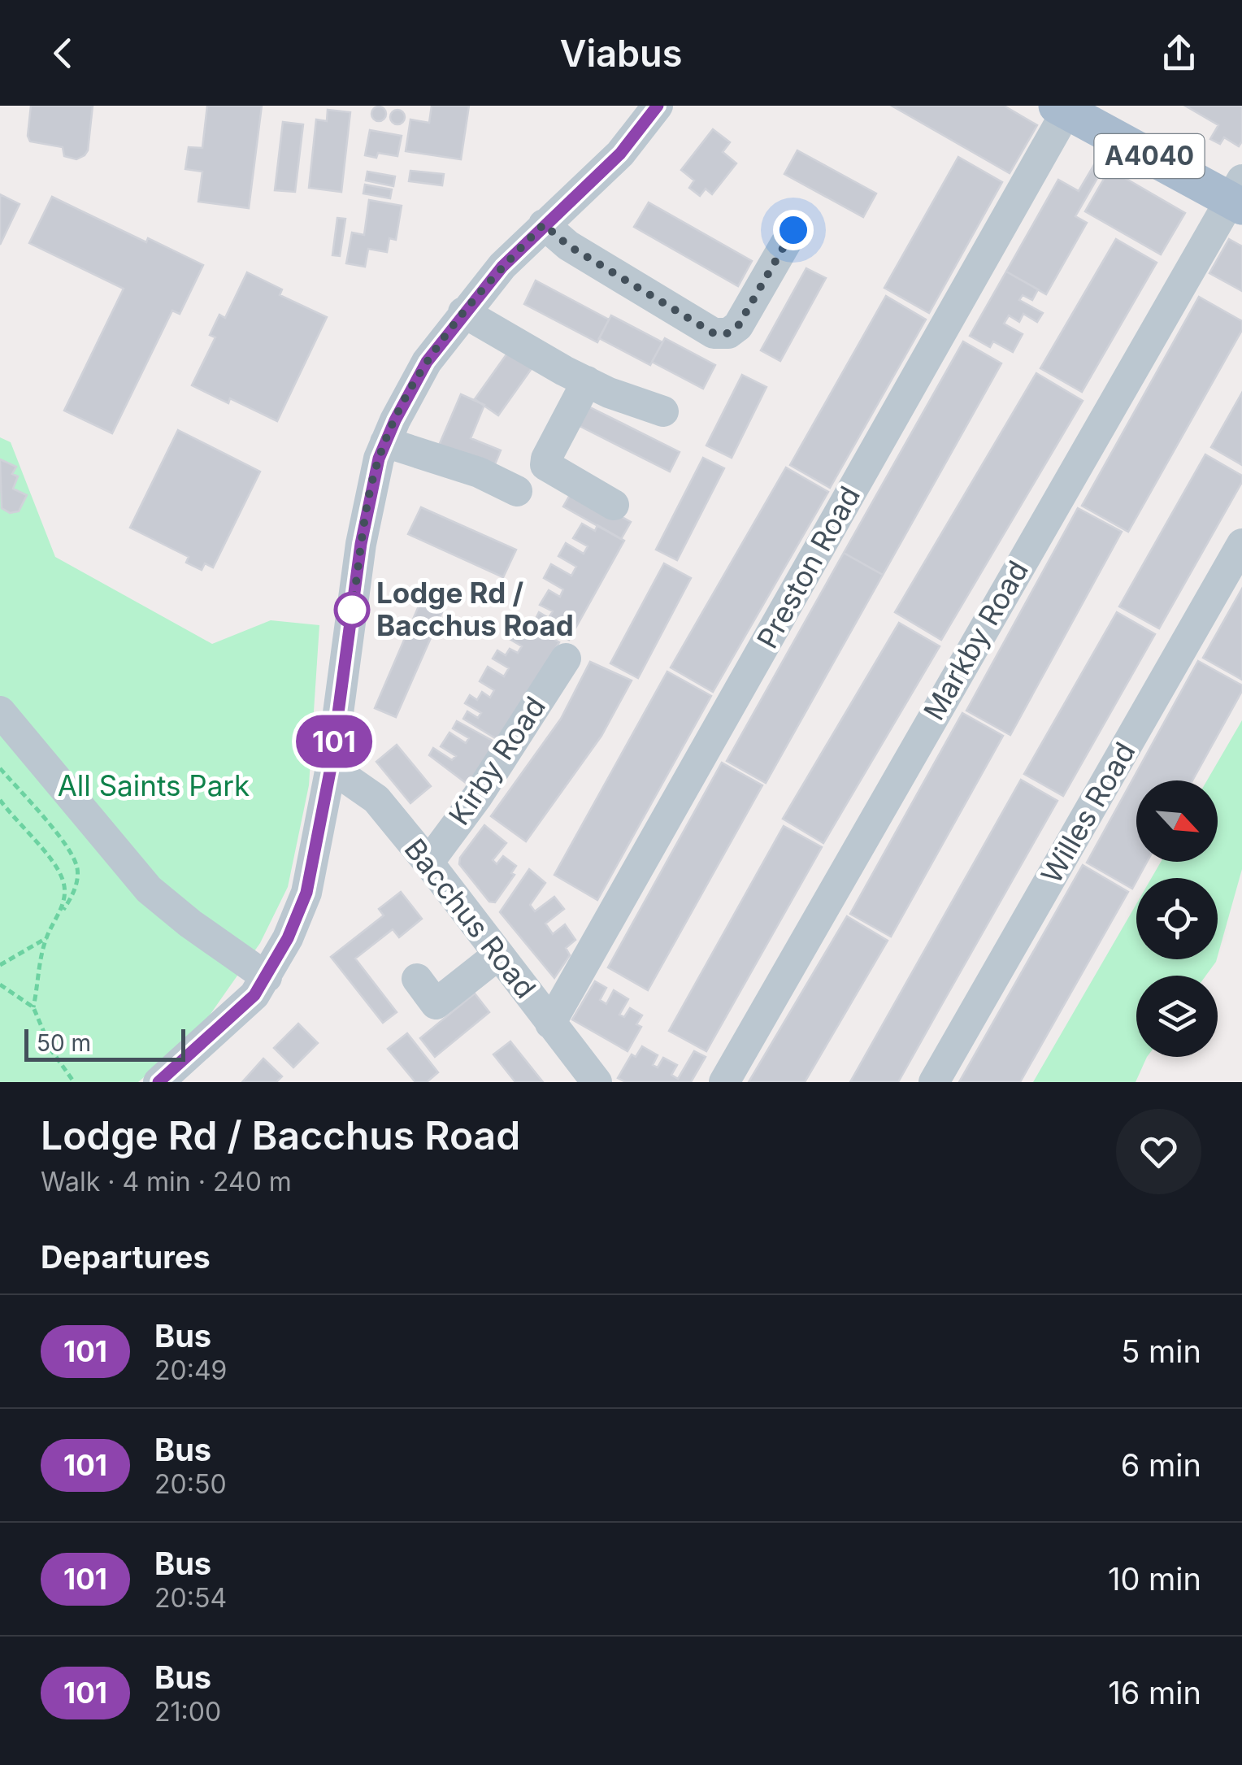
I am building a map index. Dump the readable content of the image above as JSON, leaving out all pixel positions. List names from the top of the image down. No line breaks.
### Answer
{"streets":{"main road":["A4040"],"street":["Preston Road","Markby Road","Kirby Road","Willes Road","Bacchus Road"]},"crossings":[["A4040","Preston Road"],["A4040","Markby Road"],["Preston Road","Bacchus Road"],["Kirby Road","Bacchus Road"]],"parks":["All Saints Park"],"places":["Lodge Rd / Bacchus Road"],"lines":["bus line 101"],"scale_bar":"50 m","north":"bottom right","page":{"header":"Viabus","on_map":"101","scale":"50 m","heading":[["Lodge Rd / Bacchus Road","Walk · 4 min · 240 m"],"Departures"],"list":[{"mark":"101","name":"Bus","note":"20:49","value":"5 min"},{"mark":"101","name":"Bus","note":"20:50","value":"6 min"},{"mark":"101","name":"Bus","note":"20:54","value":"10 min"},{"mark":"101","name":"Bus","note":"21:00","value":"16 min"}]}}
